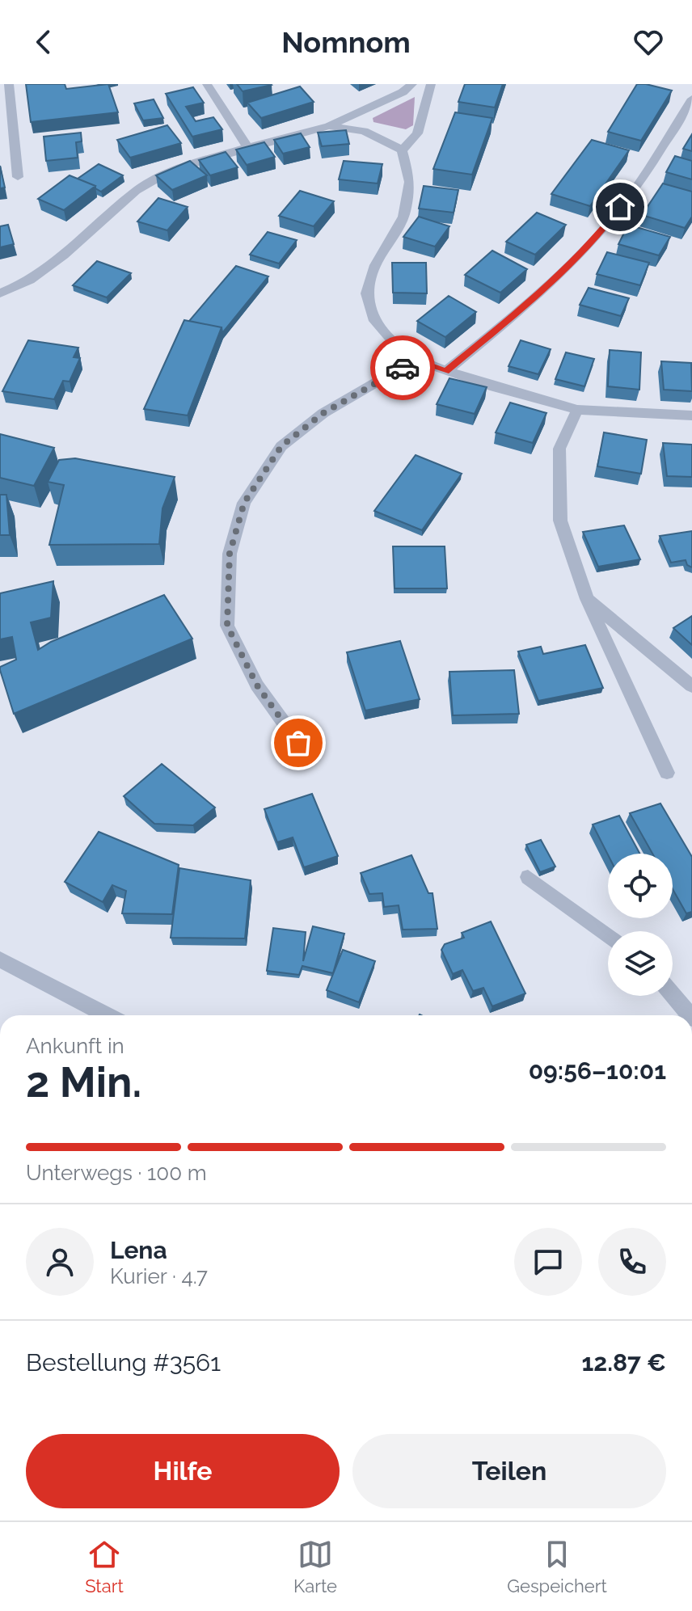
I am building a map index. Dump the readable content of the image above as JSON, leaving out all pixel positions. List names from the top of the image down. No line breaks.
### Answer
{"page":{"header":"Nomnom","heading":["2 Min.","Ankunft in","09:56–10:01"],"panel":["Lena","Kurier · 4.7","Bestellung #3561","12.87 €"],"bar":"Unterwegs · 100 m","buttons":["Hilfe","Teilen"],"tabs":["Start","Karte","Gespeichert"]}}
